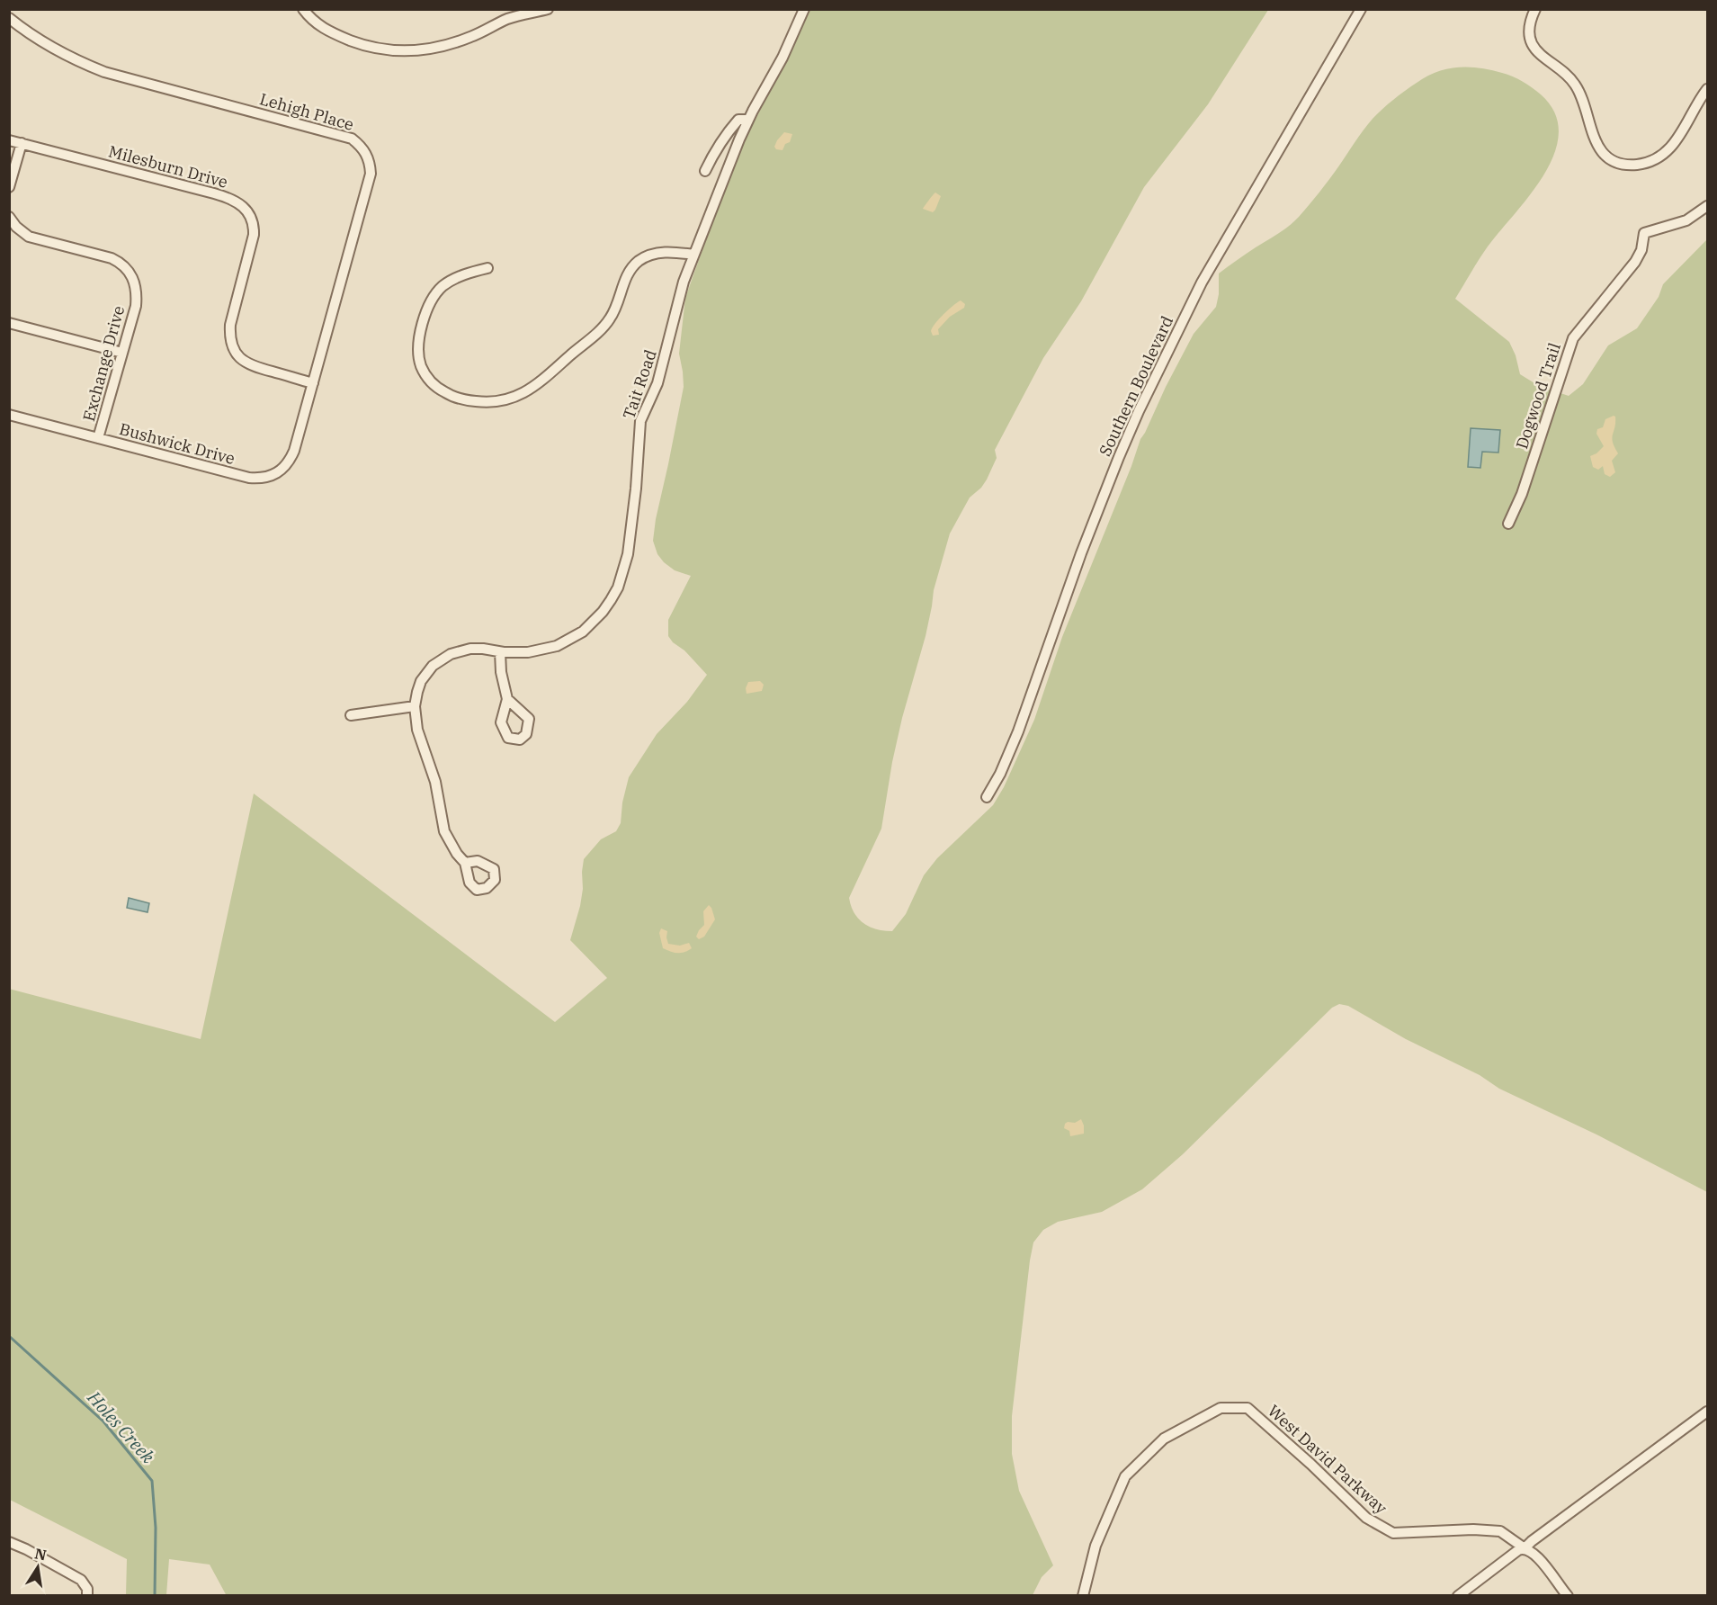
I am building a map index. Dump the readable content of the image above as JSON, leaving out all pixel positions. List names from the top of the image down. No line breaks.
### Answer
{"streets":{"street":["Lehigh Place","Milesburn Drive","Exchange Drive","Tait Road","Southern Boulevard","Dogwood Trail","Bushwick Drive","West David Parkway"]},"crossings":[["Lehigh Place","Milesburn Drive"],["Lehigh Place","Bushwick Drive"],["Exchange Drive","Bushwick Drive"]],"water":["Holes Creek"],"north":"top"}
